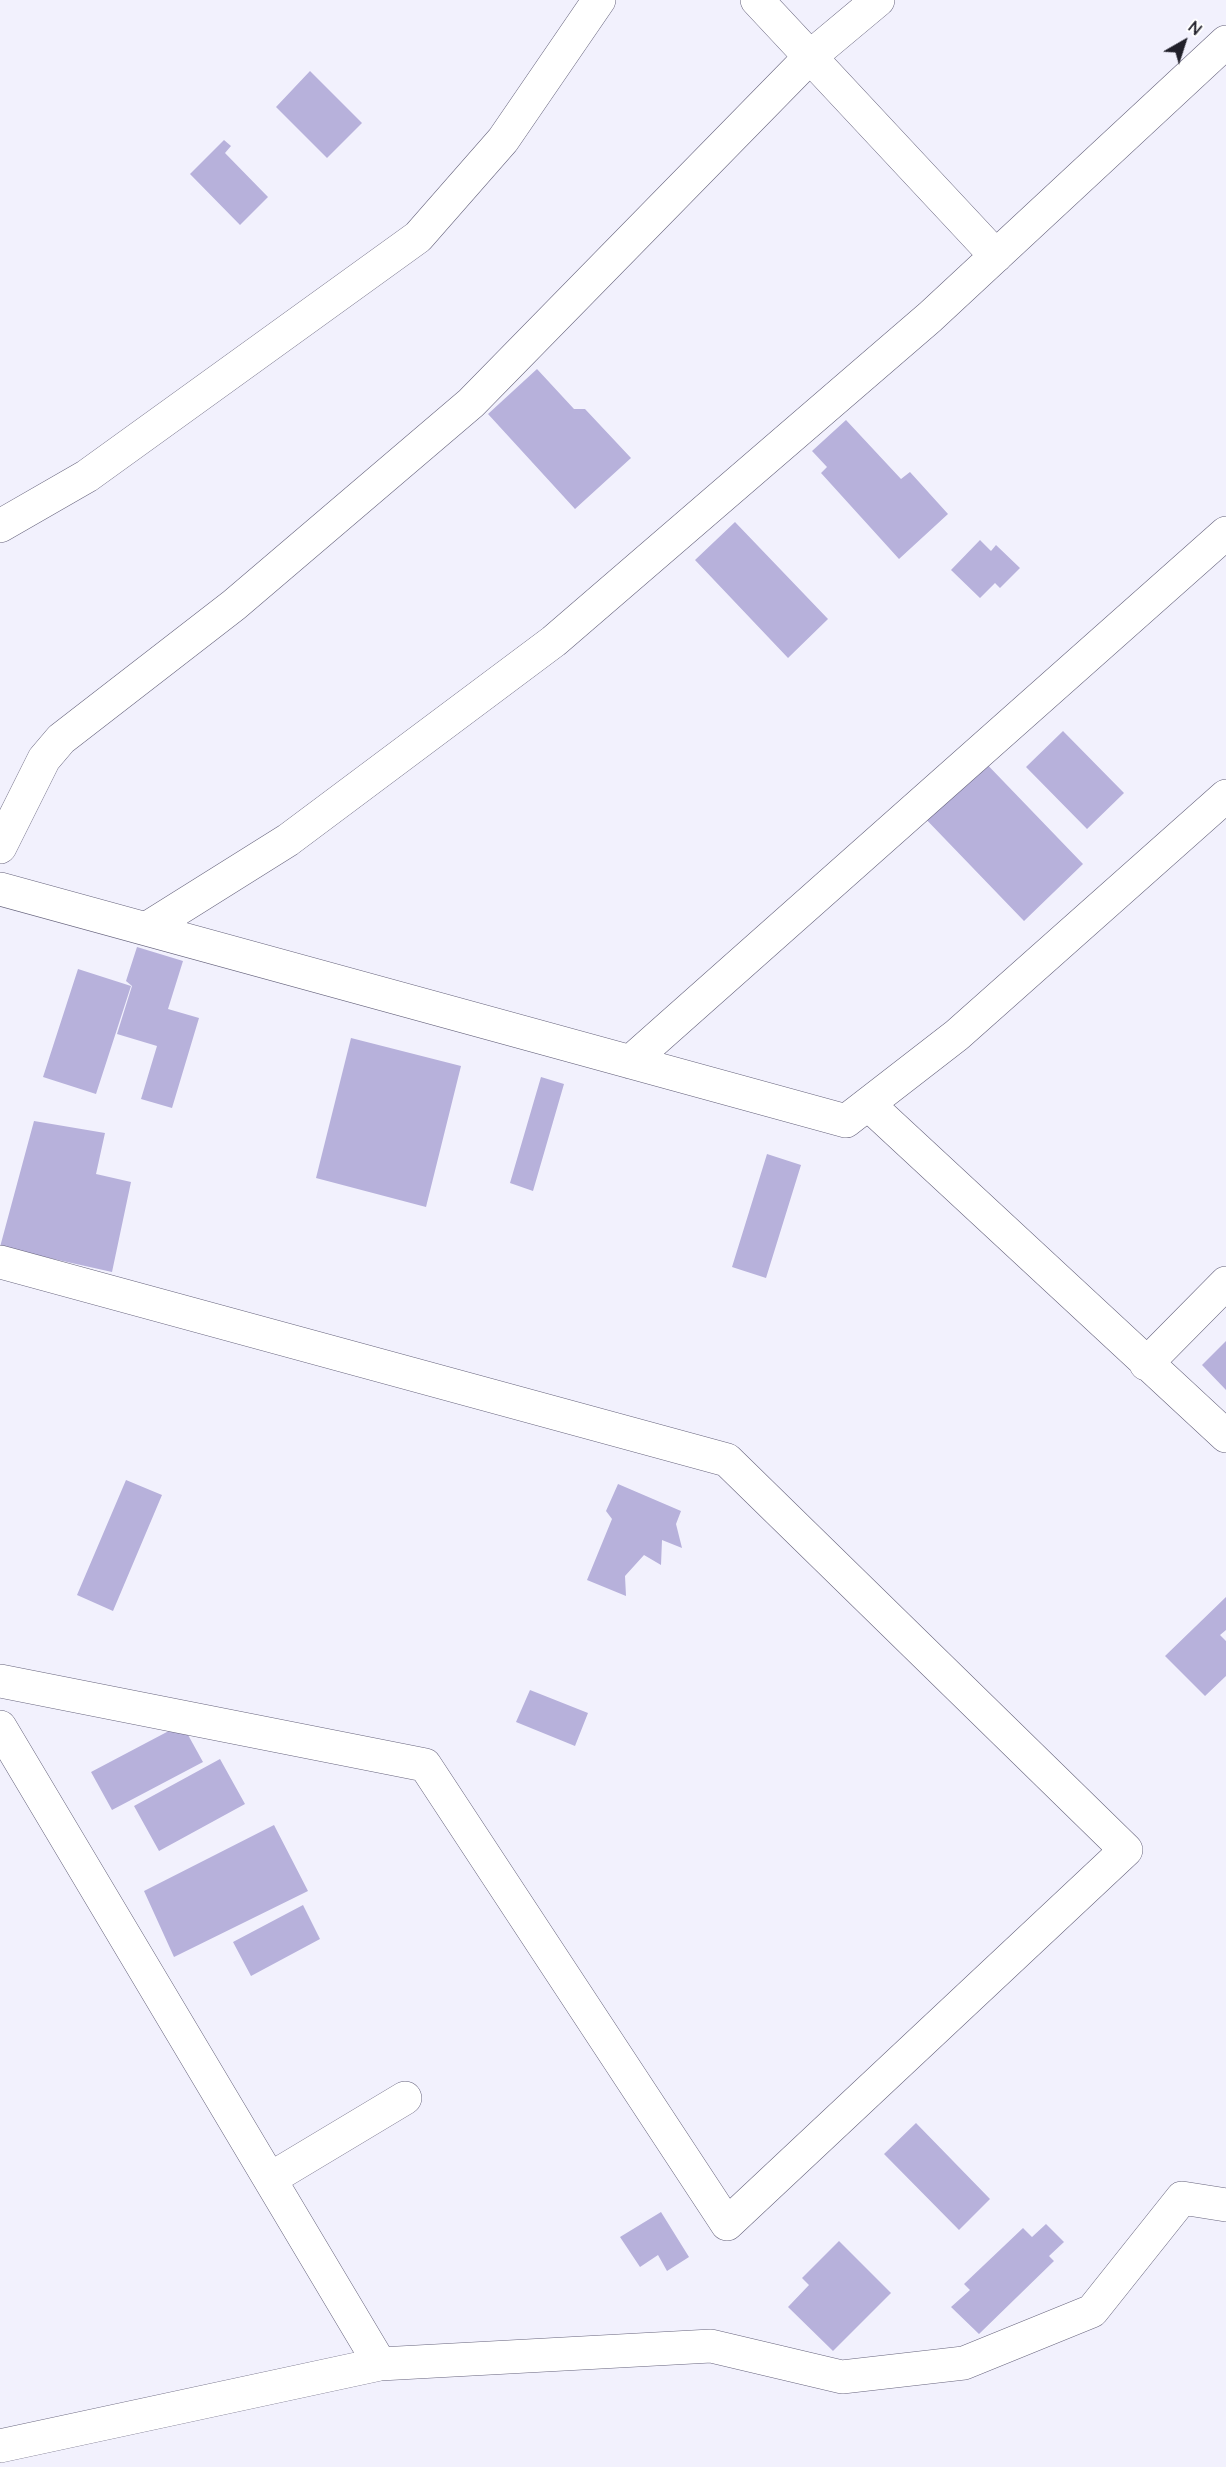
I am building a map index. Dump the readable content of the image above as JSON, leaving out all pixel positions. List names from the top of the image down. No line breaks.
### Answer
{"north":"top right"}
